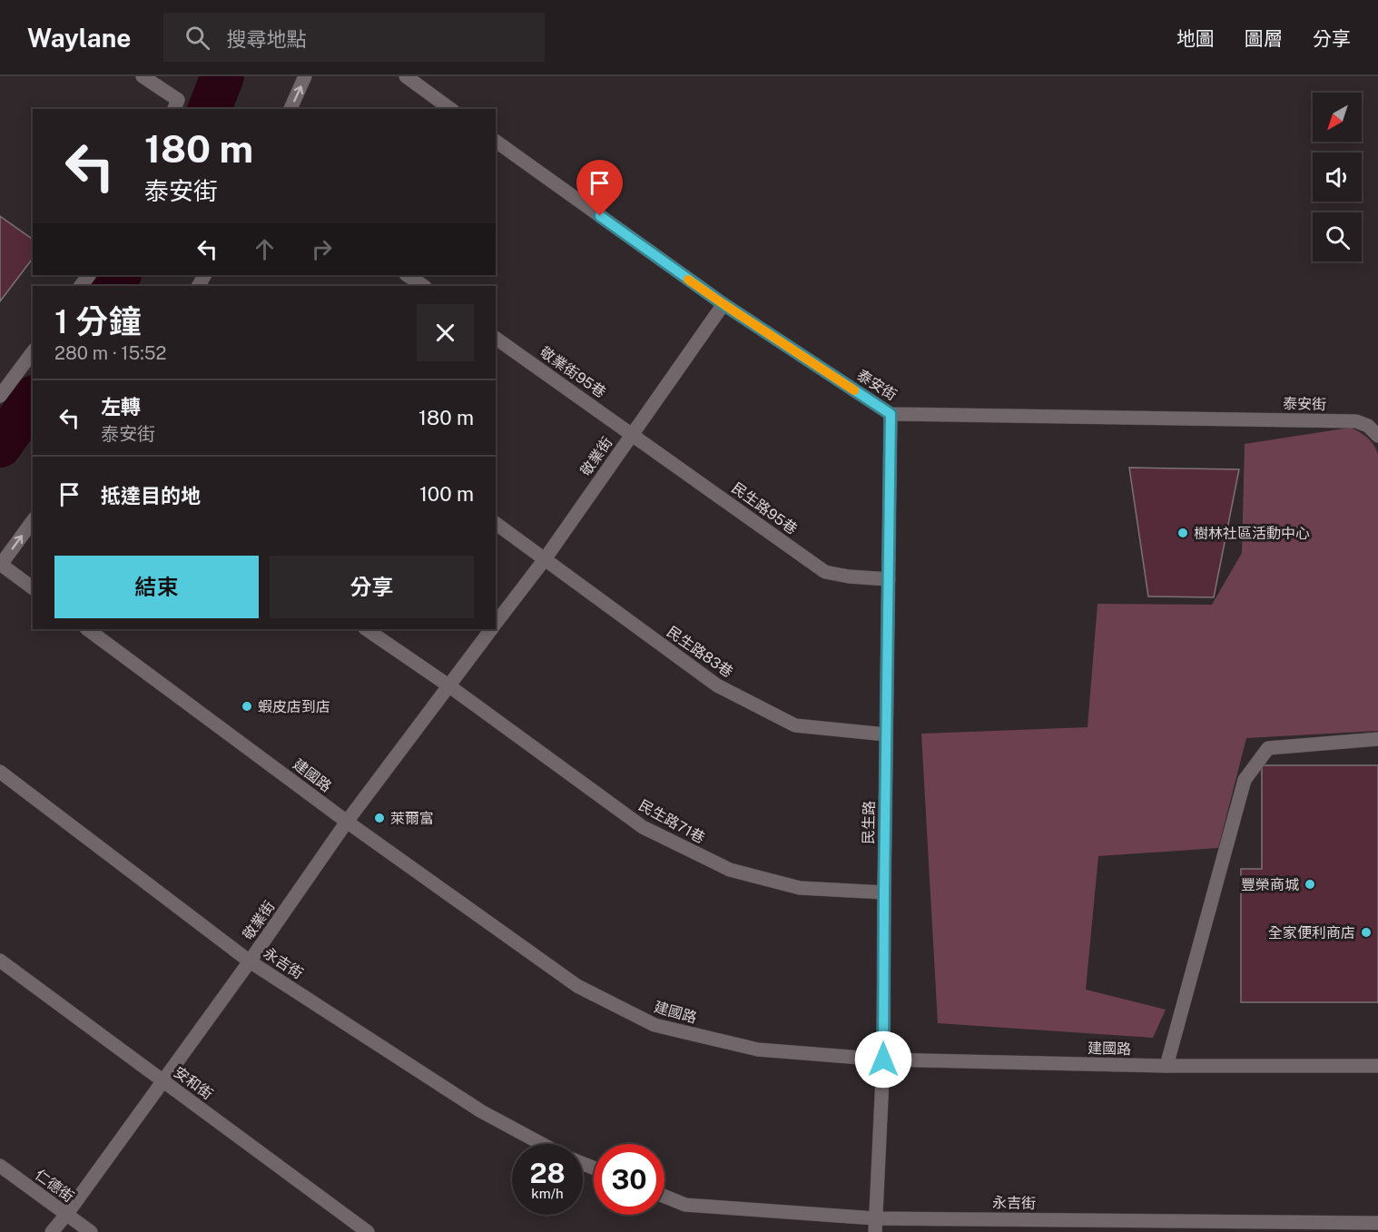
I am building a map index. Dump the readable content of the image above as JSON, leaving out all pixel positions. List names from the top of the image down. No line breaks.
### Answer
{"streets":{"street":["敬業街95巷","泰安街","敬業街","民生路95巷","民生路83巷","建國路","民生路71巷","民生路","永吉街","安和街","仁德街"]},"crossings":[["敬業街95巷","敬業街"],["敬業街95巷","民生路95巷"],["泰安街","敬業街"],["泰安街","民生路"],["敬業街","民生路95巷"],["敬業街","民生路83巷"],["敬業街","建國路"],["敬業街","民生路71巷"],["敬業街","永吉街"],["敬業街","安和街"],["敬業街","仁德街"],["民生路95巷","民生路"],["民生路83巷","民生路"],["建國路","民生路"],["民生路71巷","民生路"],["民生路","永吉街"]],"places":["樹林社區活動中心","蝦皮店到店","萊爾富","豐榮商城","全家便利商店"],"north":"bottom left","page":{"header":"Waylane","search":"搜尋地點","nav":["地圖","圖層","分享"],"turn":["180 m","泰安街"],"heading":["1 分鐘","280 m · 15:52"],"list":[{"name":"左轉","note":"泰安街","value":"180 m"},{"name":"抵達目的地","value":"100 m"}],"buttons":["結束","分享"],"speed":"28 km/h","limit":"30"}}
